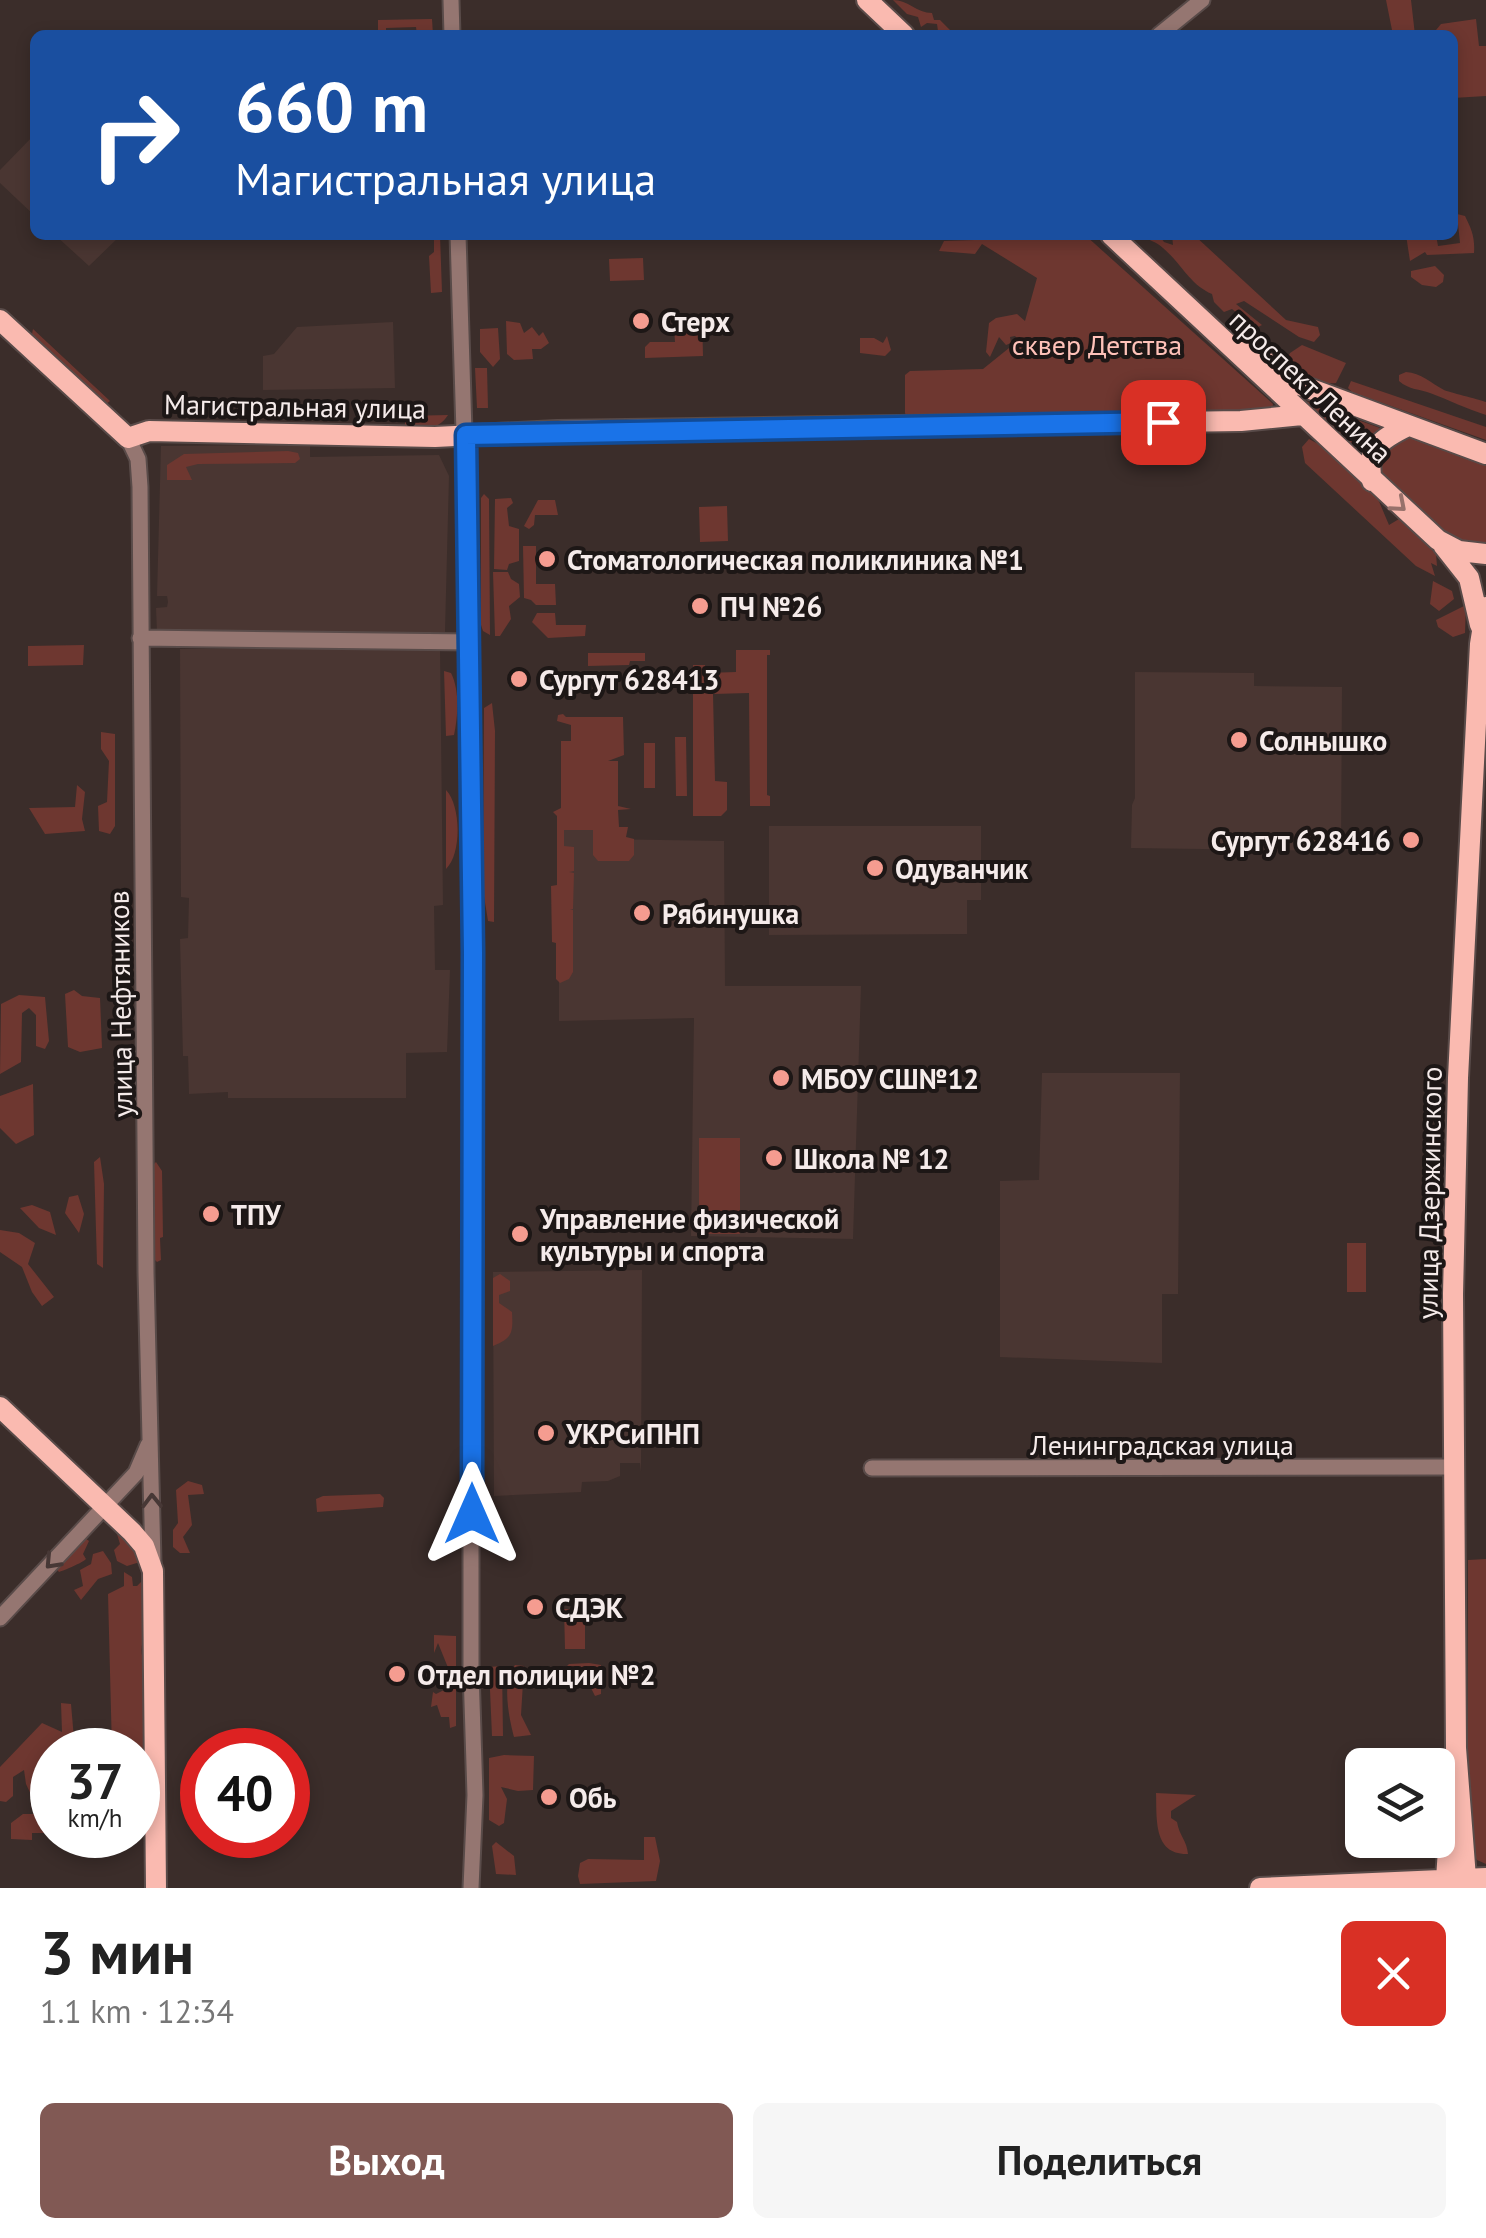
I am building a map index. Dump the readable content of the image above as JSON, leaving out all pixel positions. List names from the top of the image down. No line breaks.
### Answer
{"streets":{"main road":["проспект Ленина","Магистральная улица","улица Дзержинского"],"street":["улица Нефтяников","Ленинградская улица"]},"crossings":[["проспект Ленина","Магистральная улица"],["проспект Ленина","улица Дзержинского"],["Магистральная улица","улица Нефтяников"],["улица Дзержинского","Ленинградская улица"]],"parks":["сквер Детства"],"places":["Стерх","Стоматологическая поликлиника №1","ПЧ №26","Сургут 628413","Солнышко","Сургут 628416","Одуванчик","Рябинушка","МБОУ СШ№12","Школа № 12","ТПУ","Управление физической культуры и спорта","УКРСиПНП","СДЭК","Отдел полиции №2","Обь"],"page":{"turn":["660 m","Магистральная улица"],"speed":"37 km/h","limit":"40","heading":["3 мин","1.1 km · 12:34"],"buttons":["Выход","Поделиться"]}}
